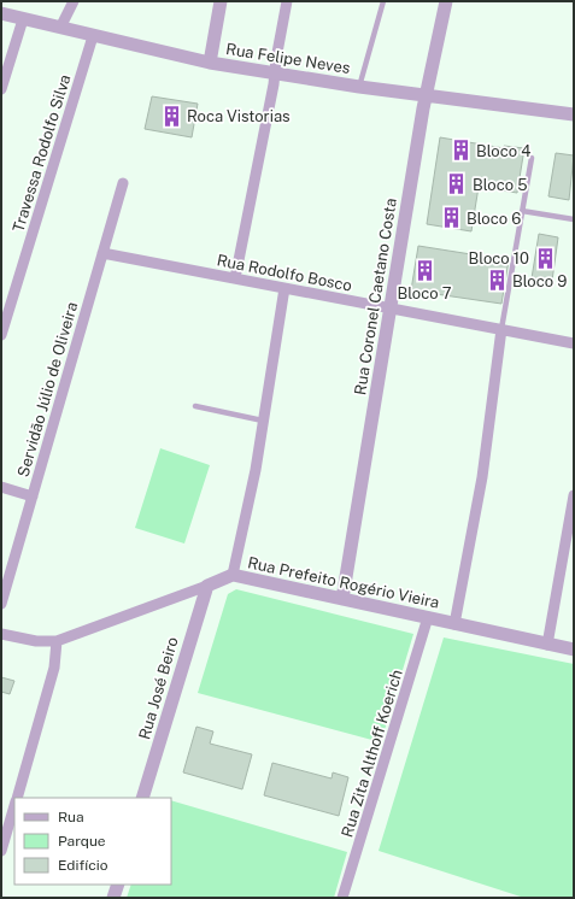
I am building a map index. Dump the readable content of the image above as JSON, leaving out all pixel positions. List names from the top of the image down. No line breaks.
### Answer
{"streets":{"street":["Rua Felipe Neves","Travessa Rodolfo Silva","Rua Rodolfo Bosco","Rua Coronel Caetano Costa","Servidão Júlio de Oliveira","Rua Prefeito Rogério Vieira","Rua José Beiro","Rua Zita Althoff Koerich"]},"crossings":[["Rua Felipe Neves","Travessa Rodolfo Silva"],["Rua Felipe Neves","Rua Coronel Caetano Costa"],["Rua Rodolfo Bosco","Rua Coronel Caetano Costa"],["Rua Rodolfo Bosco","Servidão Júlio de Oliveira"],["Rua Coronel Caetano Costa","Rua Prefeito Rogério Vieira"],["Rua Prefeito Rogério Vieira","Rua José Beiro"],["Rua Prefeito Rogério Vieira","Rua Zita Althoff Koerich"]],"places":{"building":["Roca Vistorias","Bloco 4","Bloco 5","Bloco 6","Bloco 10","Bloco 7","Bloco 9"]},"legend":["Rua","Parque","Edifício"]}
